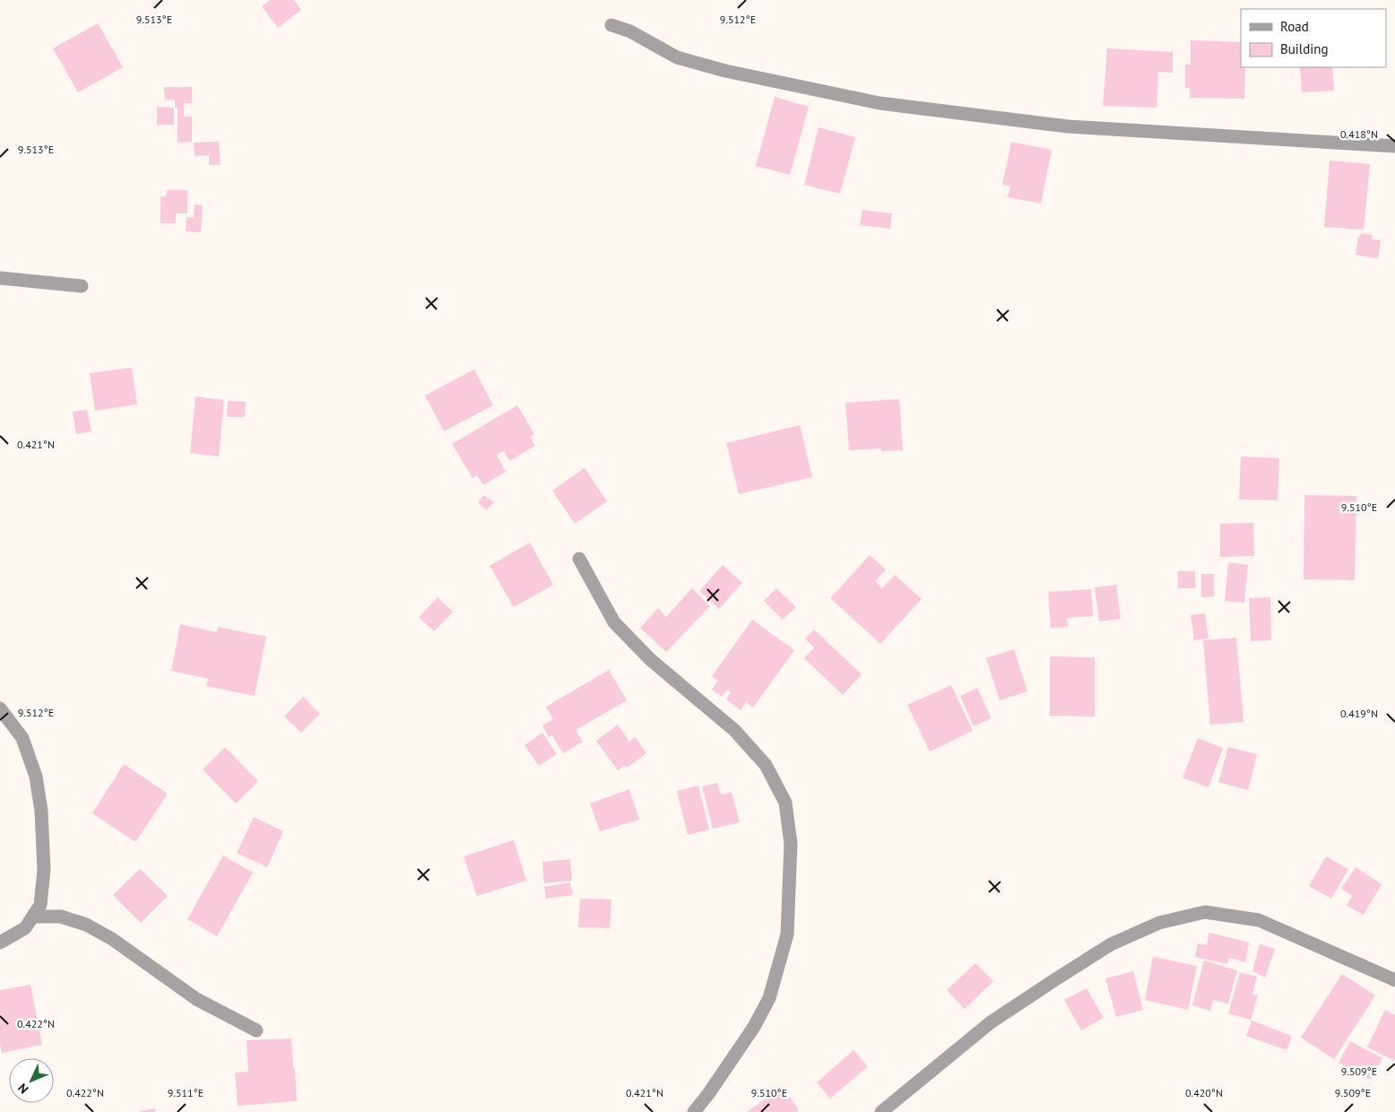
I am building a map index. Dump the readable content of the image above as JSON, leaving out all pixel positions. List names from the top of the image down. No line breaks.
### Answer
{"legend":["Road","Building"],"north":"bottom left","coordinates":["9.513°E","9.512°E","0.418°N","0.421°N","9.510°E","0.419°N","0.422°N","9.509°E","0.420°N","9.511°E"]}
